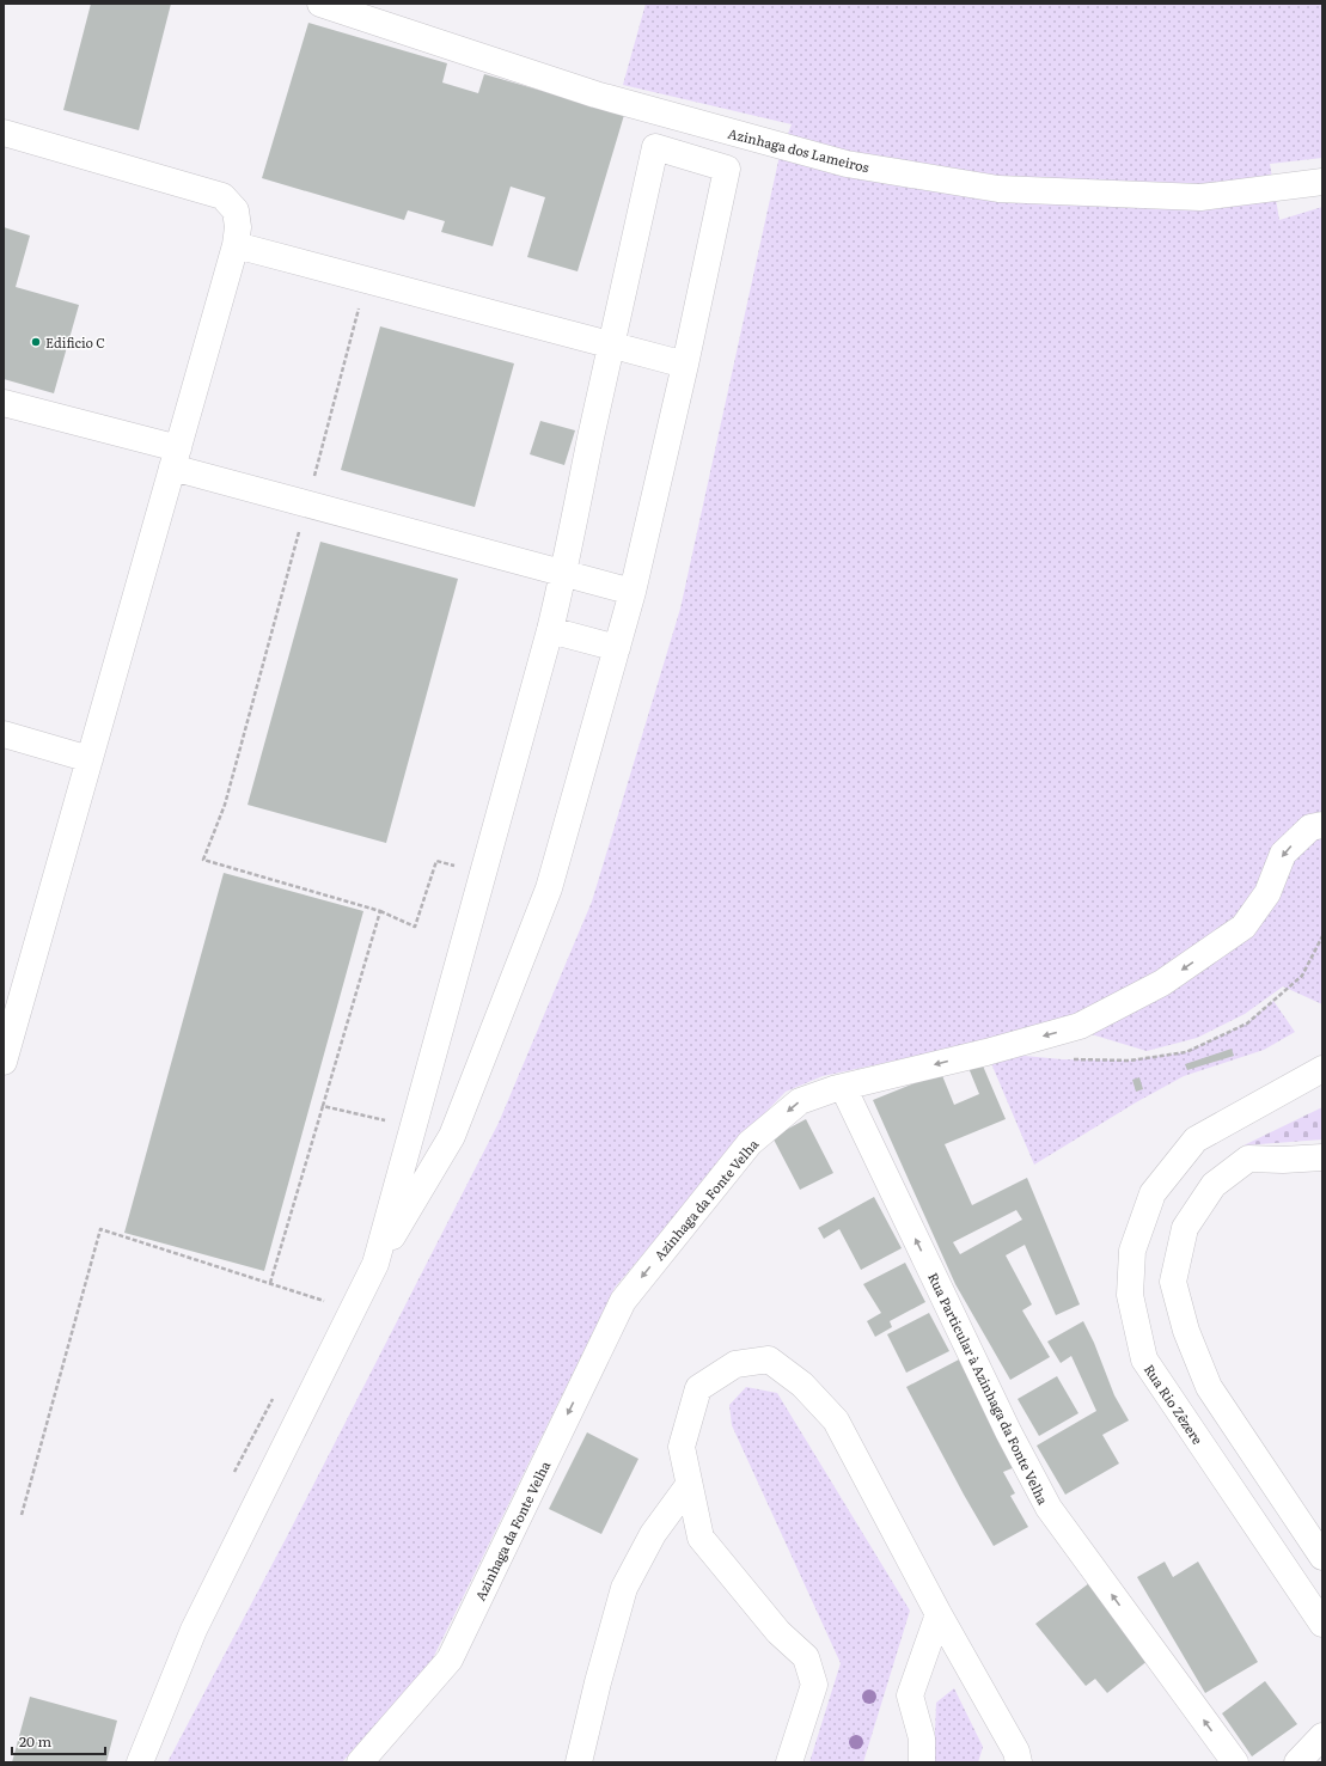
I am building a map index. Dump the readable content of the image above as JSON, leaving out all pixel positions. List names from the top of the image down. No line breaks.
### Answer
{"streets":{"street":["Azinhaga dos Lameiros","Azinhaga da Fonte Velha","Rua Particular à Azinhaga da Fonte Velha","Rua Rio Zêzere"]},"crossings":[["Azinhaga da Fonte Velha","Rua Particular à Azinhaga da Fonte Velha"]],"one_way":["Rua Particular à Azinhaga da Fonte Velha"],"places":["Edificio C"],"scale_bar":"20 m"}
